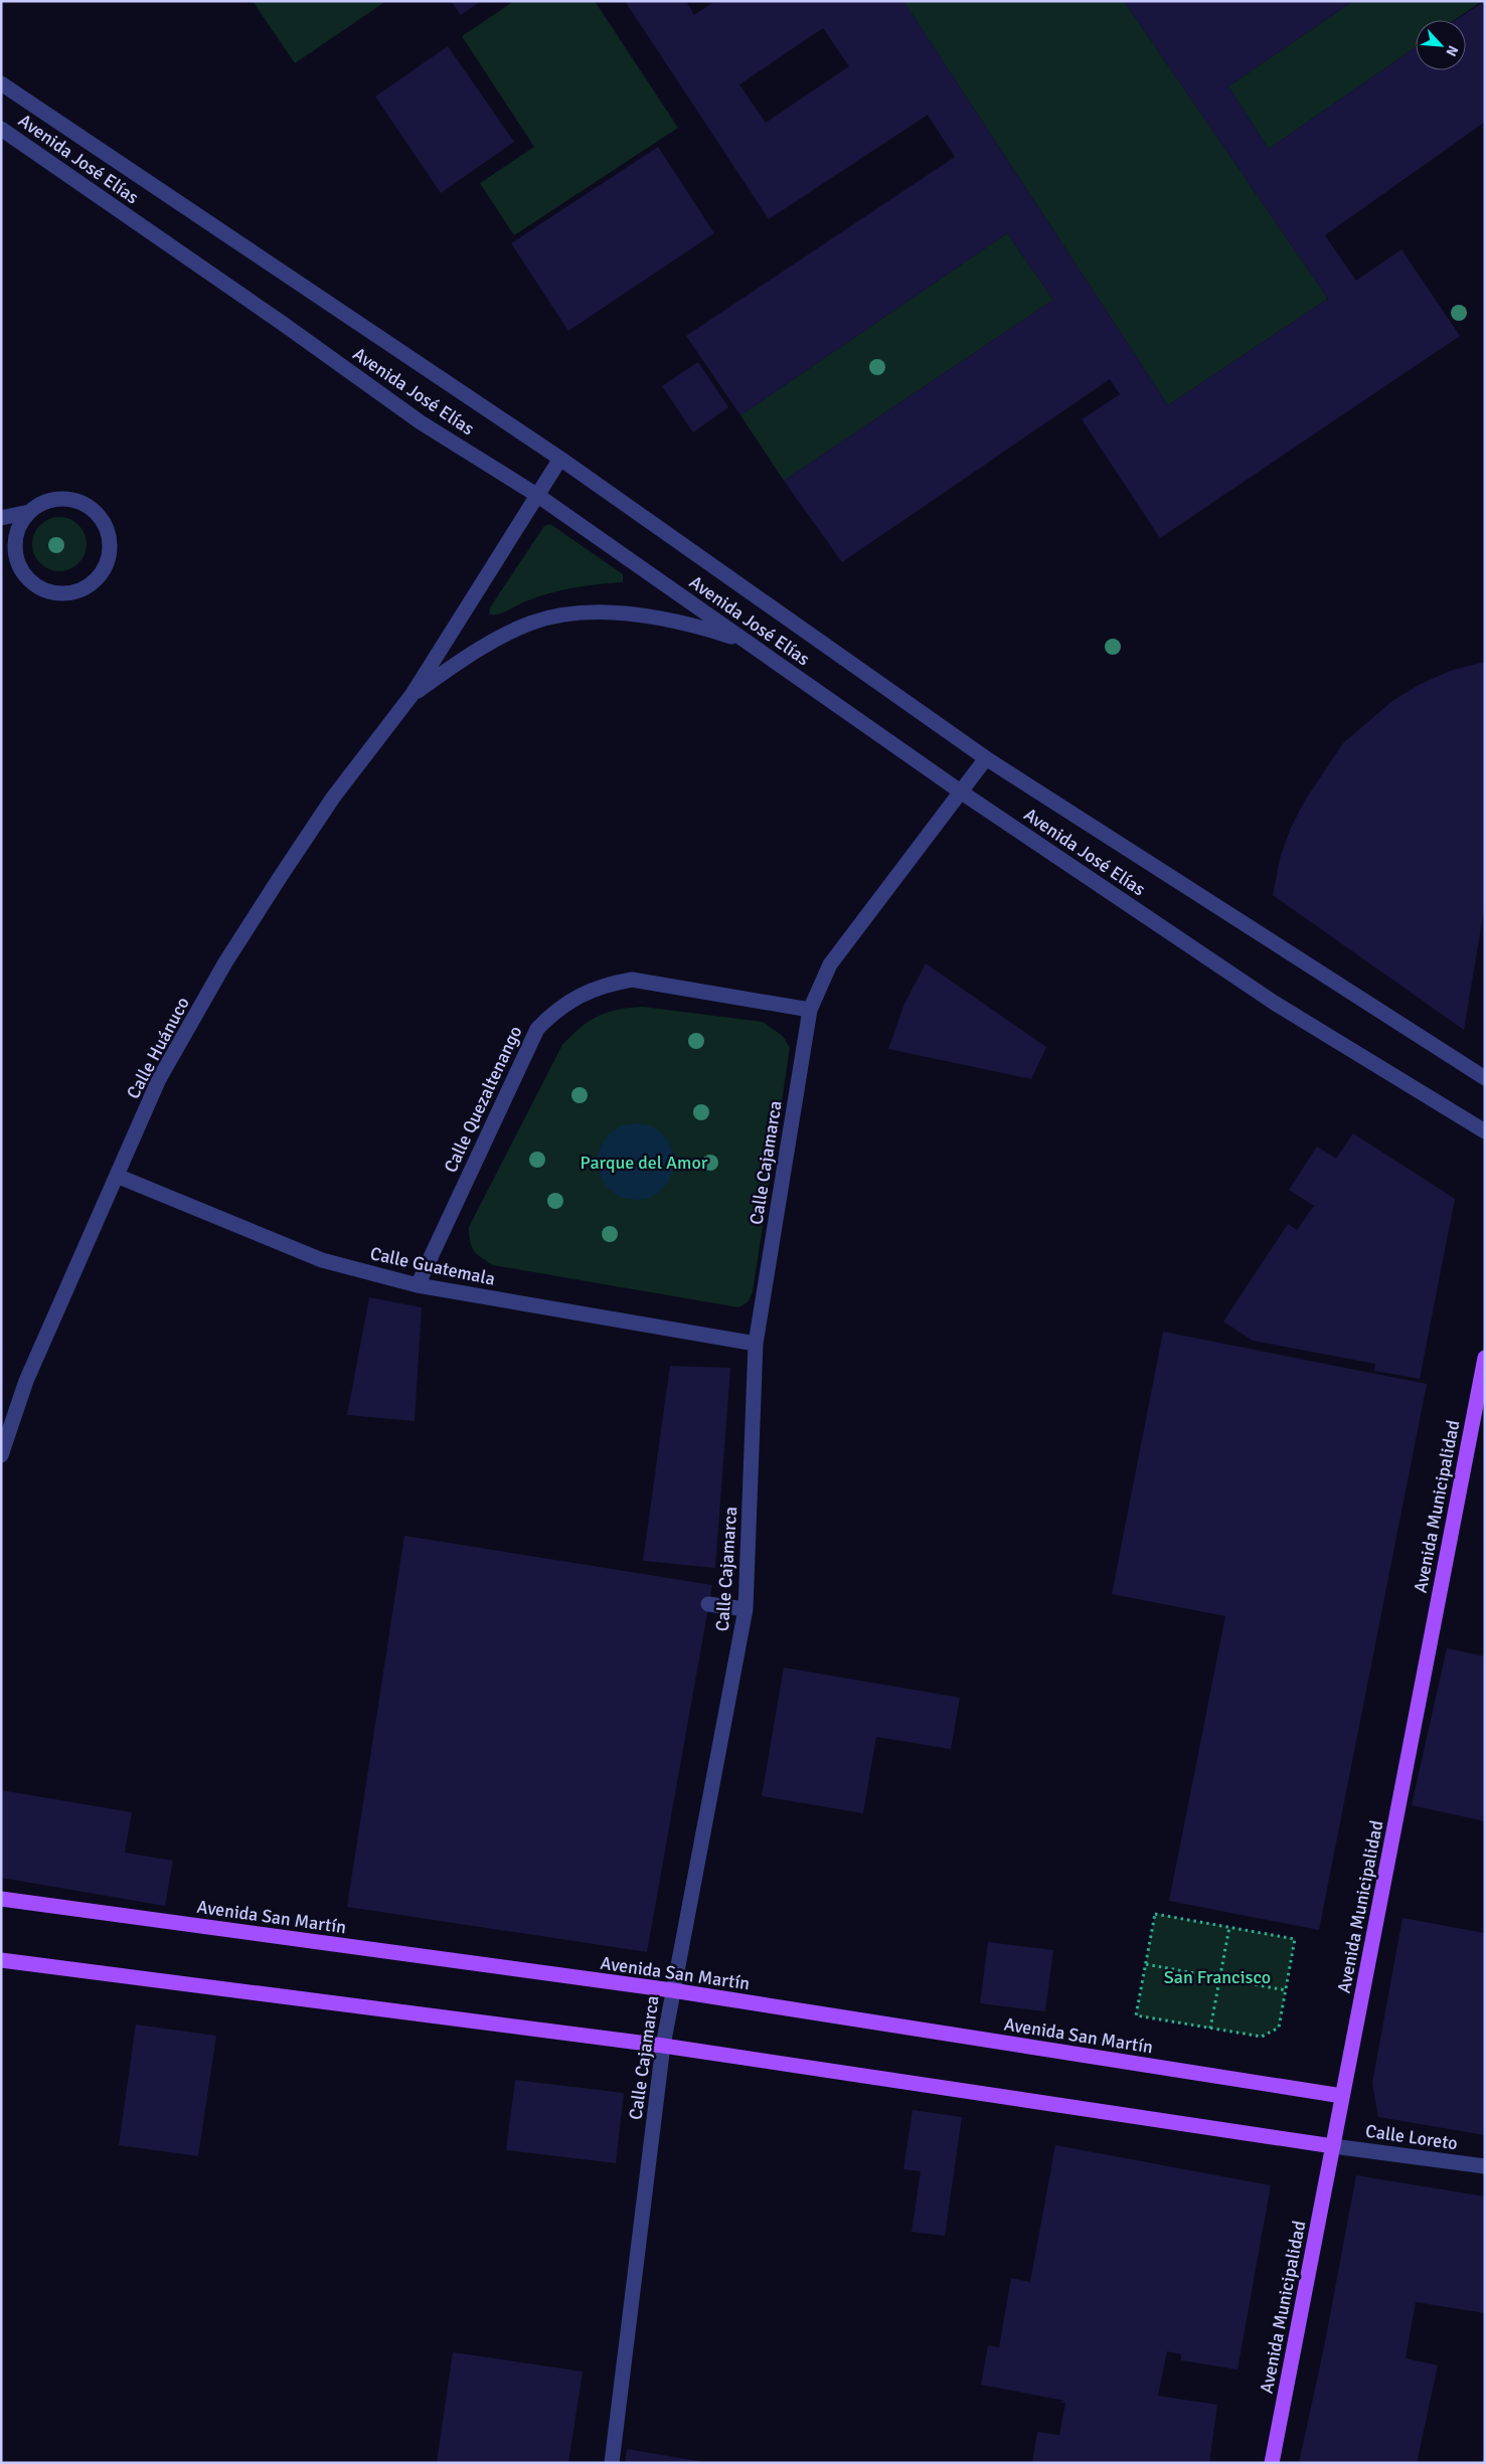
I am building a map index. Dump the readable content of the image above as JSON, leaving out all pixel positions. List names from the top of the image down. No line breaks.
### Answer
{"streets":{"main road":["Avenida Municipalidad","Avenida San Martín"],"street":["Avenida José Elías","Calle Huánuco","Calle Quezaltenango","Calle Cajamarca","Calle Guatemala","Calle Loreto"]},"crossings":[["Avenida José Elías","Calle Cajamarca"],["Calle Huánuco","Calle Guatemala"],["Calle Quezaltenango","Calle Cajamarca"],["Calle Quezaltenango","Calle Guatemala"],["Calle Cajamarca","Calle Guatemala"],["Calle Cajamarca","Avenida San Martín"],["Avenida Municipalidad","Avenida San Martín"],["Avenida Municipalidad","Calle Loreto"]],"parks":["Parque del Amor","San Francisco"],"north":"bottom right"}
